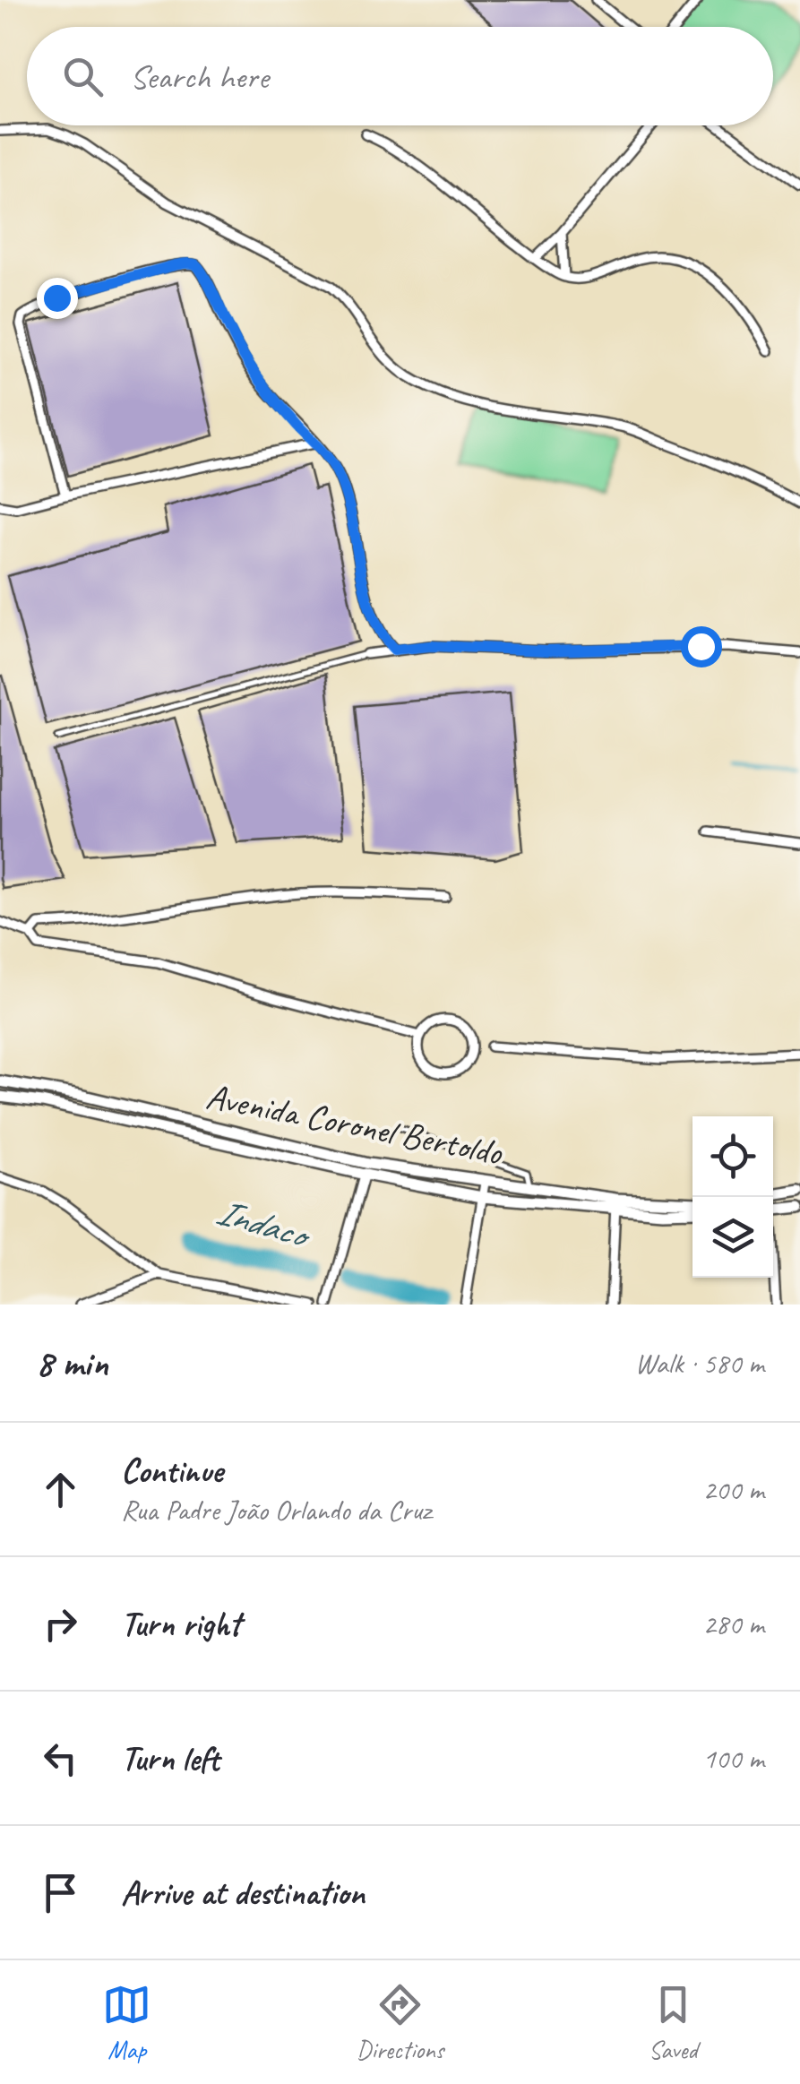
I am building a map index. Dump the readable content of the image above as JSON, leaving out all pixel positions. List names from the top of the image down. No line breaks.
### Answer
{"streets":{"street":["Avenida Coronel Bertoldo"]},"water":["Indaco"],"page":{"search":"Search here","heading":["8 min","Walk · 580 m"],"list":[["Continue","Rua Padre João Orlando da Cruz","200 m"],["Turn right","280 m"],["Turn left","100 m"],"Arrive at destination"],"nav":["Map","Directions","Saved"]}}
